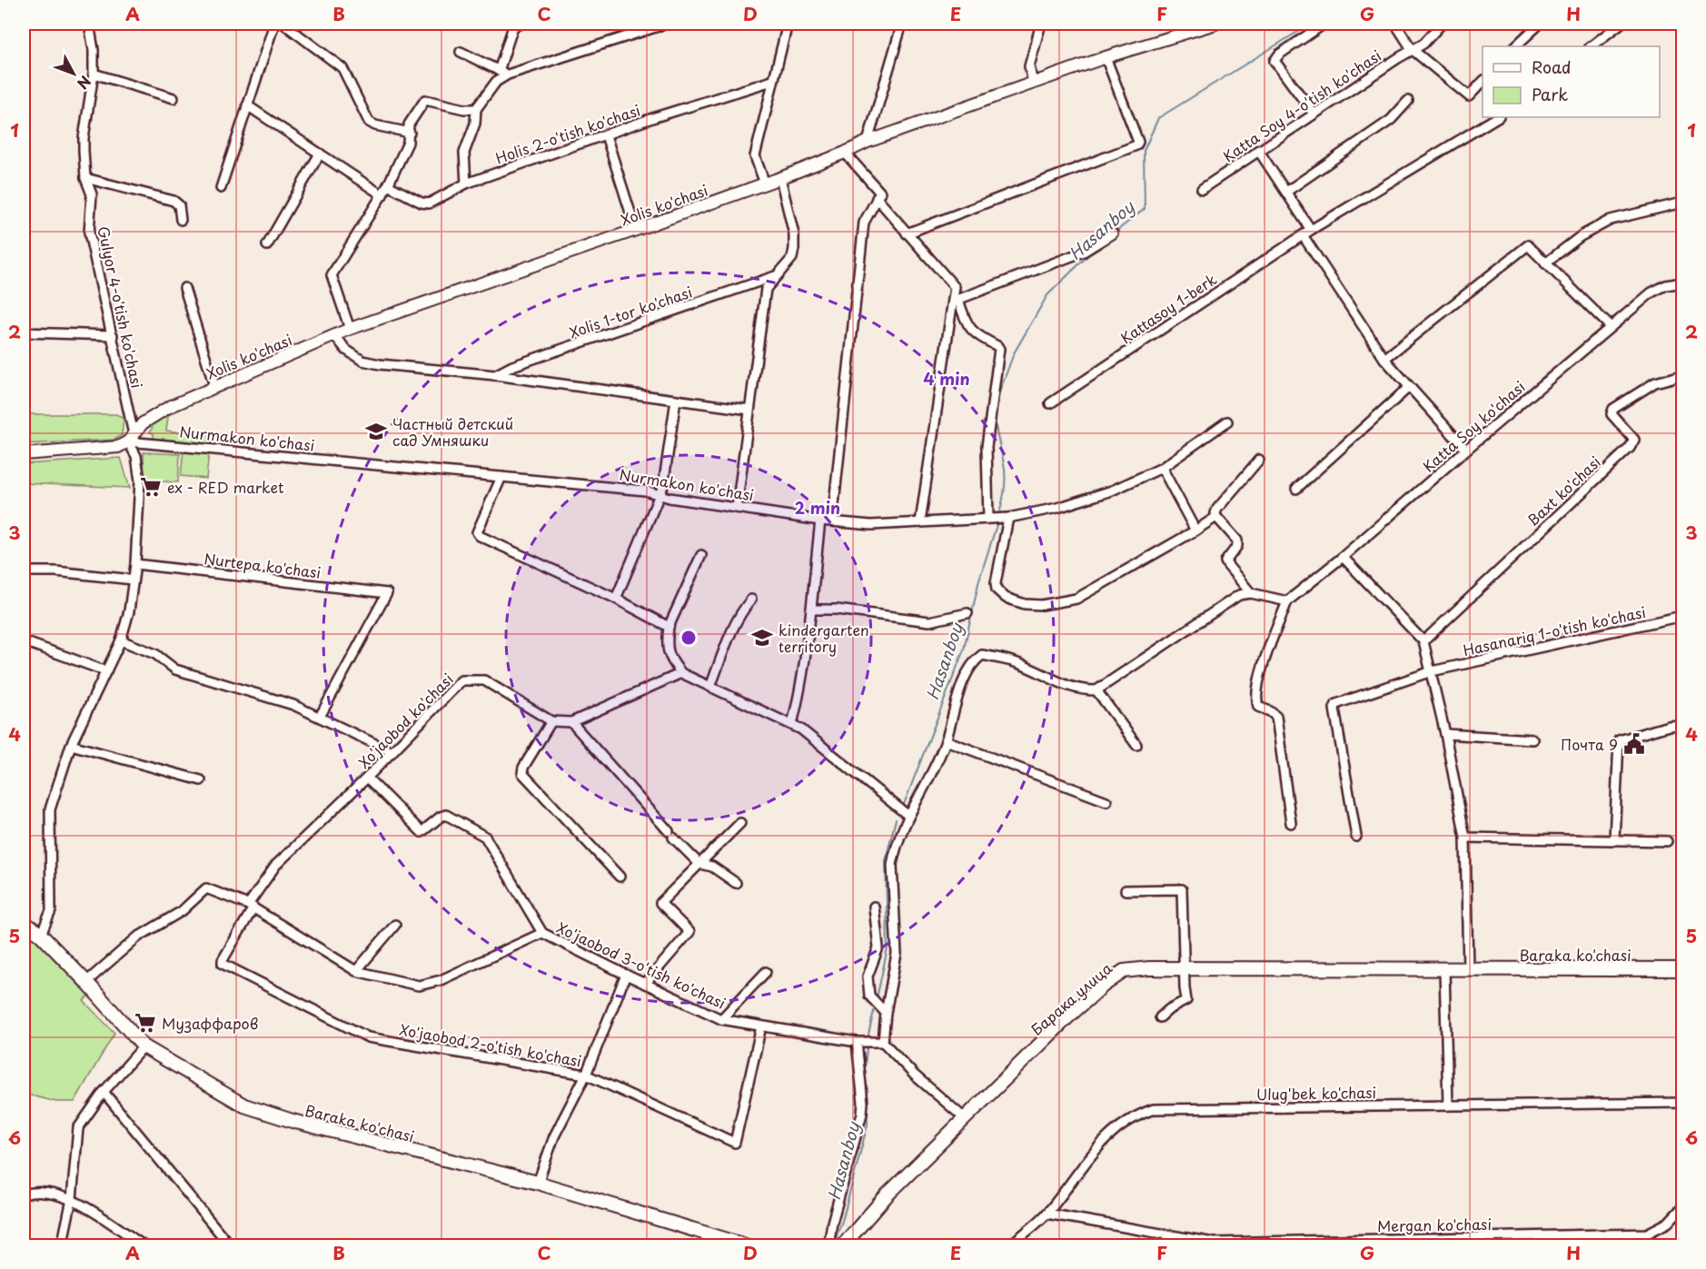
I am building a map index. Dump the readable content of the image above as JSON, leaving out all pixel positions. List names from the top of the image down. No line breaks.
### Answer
{"streets":{"main road":["Baraka ko'chasi","Барака улица"],"street":["Katta Soy 4-o'tish ko'chasi","Holis 2-o'tish ko'chasi","Xolis ko'chasi","Gulyor 4-o'tish ko'chasi","Kattasoy 1-berk","Xolis 1-tor ko'chasi","Katta Soy ko'chasi","Nurmakon ko'chasi","Baxt ko'chasi","Nurtepa ko'chasi","Hasanariq 1-o'tish ko'chasi","Xo'jaobod ko'chasi","Xo'jaobod 3-o'tish ko'chasi","Xo'jaobod 2-o'tish ko'chasi","Ulug'bek ko'chasi","Mergan ko'chasi"]},"crossings":[["Xolis ko'chasi","Gulyor 4-o'tish ko'chasi"],["Xolis ko'chasi","Xolis 1-tor ko'chasi"],["Xolis ko'chasi","Nurmakon ko'chasi"],["Gulyor 4-o'tish ko'chasi","Nurmakon ko'chasi"],["Xo'jaobod ko'chasi","Xo'jaobod 3-o'tish ko'chasi"],["Xo'jaobod ko'chasi","Xo'jaobod 2-o'tish ko'chasi"],["Baraka ko'chasi","Барака улица"],["Xo'jaobod 3-o'tish ko'chasi","Xo'jaobod 2-o'tish ko'chasi"],["Ulug'bek ko'chasi","Mergan ko'chasi"]],"water":["Hasanboy"],"places":{"school or university":["Частный детский сад Умняшки","kindergarten territory"],"supermarket":["ex - RED market","Музаффаров"],"public building":["Почта 9"]},"legend":["Road","Park"],"north":"bottom right","grid":{"columns":["A","B","C","D","E","F","G","H"],"rows":["1","2","3","4","5","6"]},"rings":["4 min","2 min"]}
